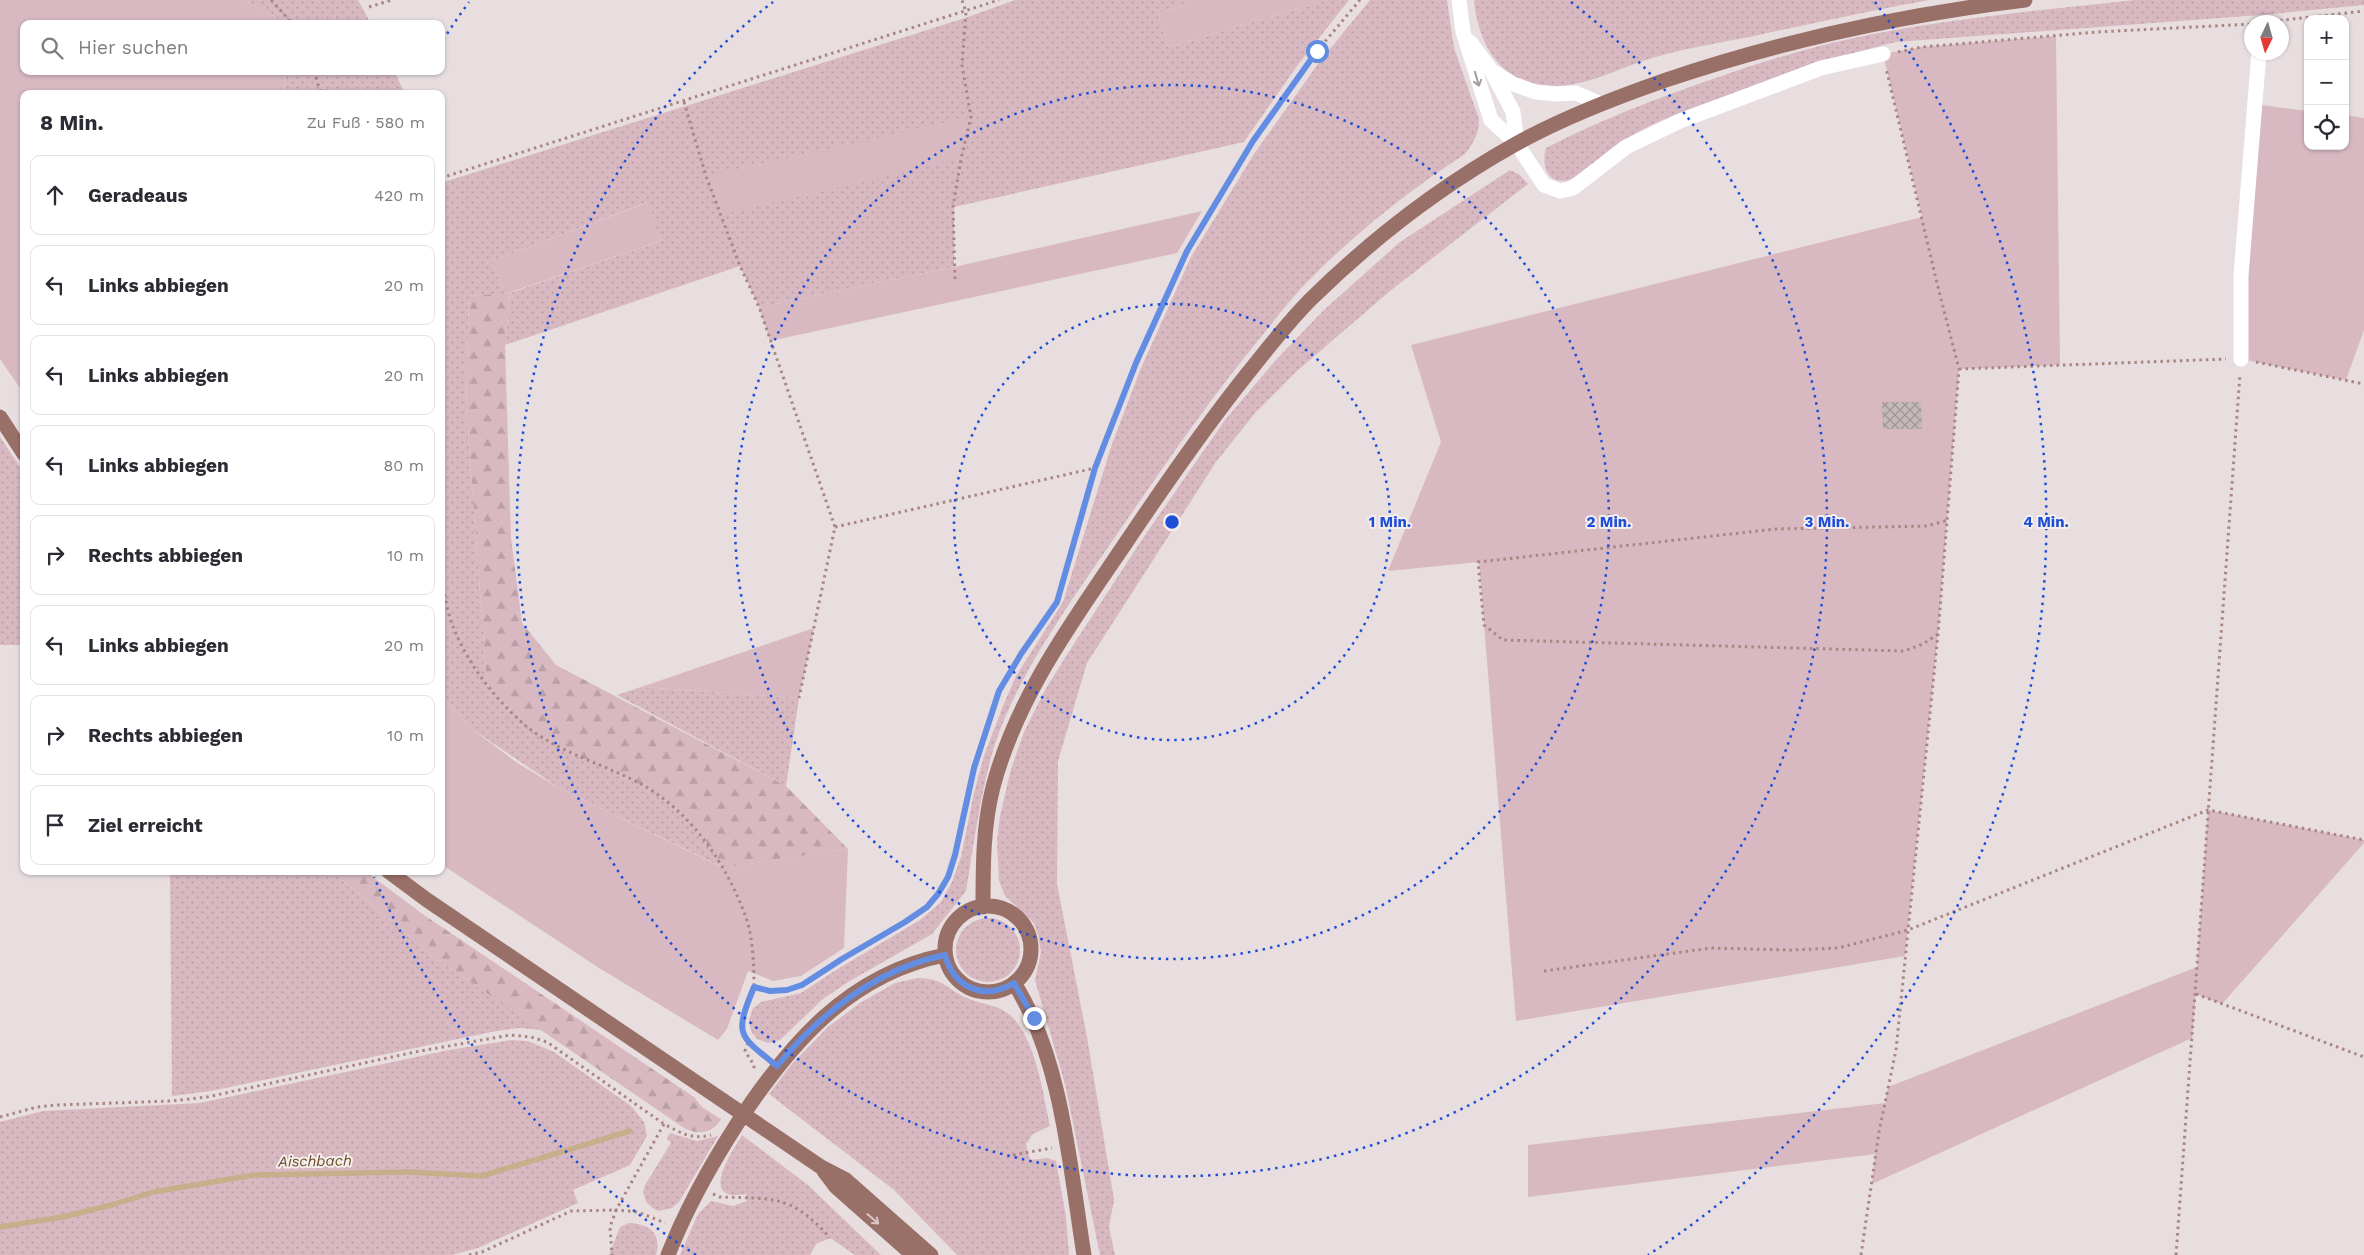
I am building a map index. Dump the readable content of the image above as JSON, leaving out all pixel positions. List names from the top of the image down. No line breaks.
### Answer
{"water":["Aischbach"],"north":"bottom","page":{"map_buttons":["+","−"],"search":"Hier suchen","heading":["8 Min.","Zu Fuß · 580 m"],"list":[["Geradeaus","420 m"],["Links abbiegen","20 m"],["Links abbiegen","20 m"],["Links abbiegen","80 m"],["Rechts abbiegen","10 m"],["Links abbiegen","20 m"],["Rechts abbiegen","10 m"],"Ziel erreicht"]},"rings":["1 Min.","2 Min.","3 Min.","4 Min."]}
